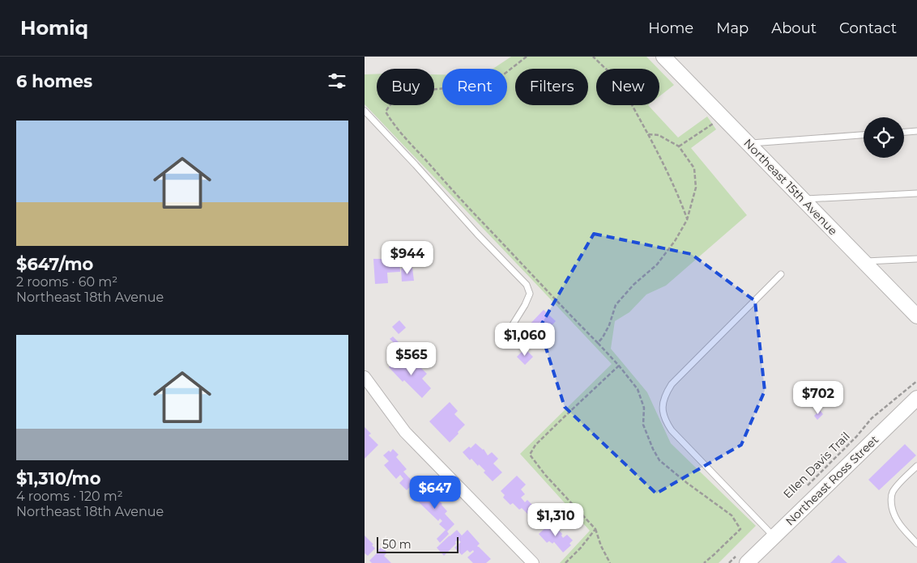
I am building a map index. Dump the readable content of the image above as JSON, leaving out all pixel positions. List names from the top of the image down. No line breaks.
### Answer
{"streets":{"street":["Northeast 15th Avenue","Northeast Ross Street"],"path":["Ellen Davis Trail"]},"scale_bar":"50 m","page":{"header":"Homiq","nav":["Home","Map","About","Contact"],"heading":"6 homes","chip":["Buy","Rent","Filters","New"],"list":[{"name":"$647/mo","note":"2 rooms · 60 m² · Northeast 18th Avenue"},{"name":"$1,310/mo","note":"4 rooms · 120 m² · Northeast 18th Avenue"}],"price":["$944","$1,060","$565","$702","$647","$1,310"],"scale":"50 m"}}
